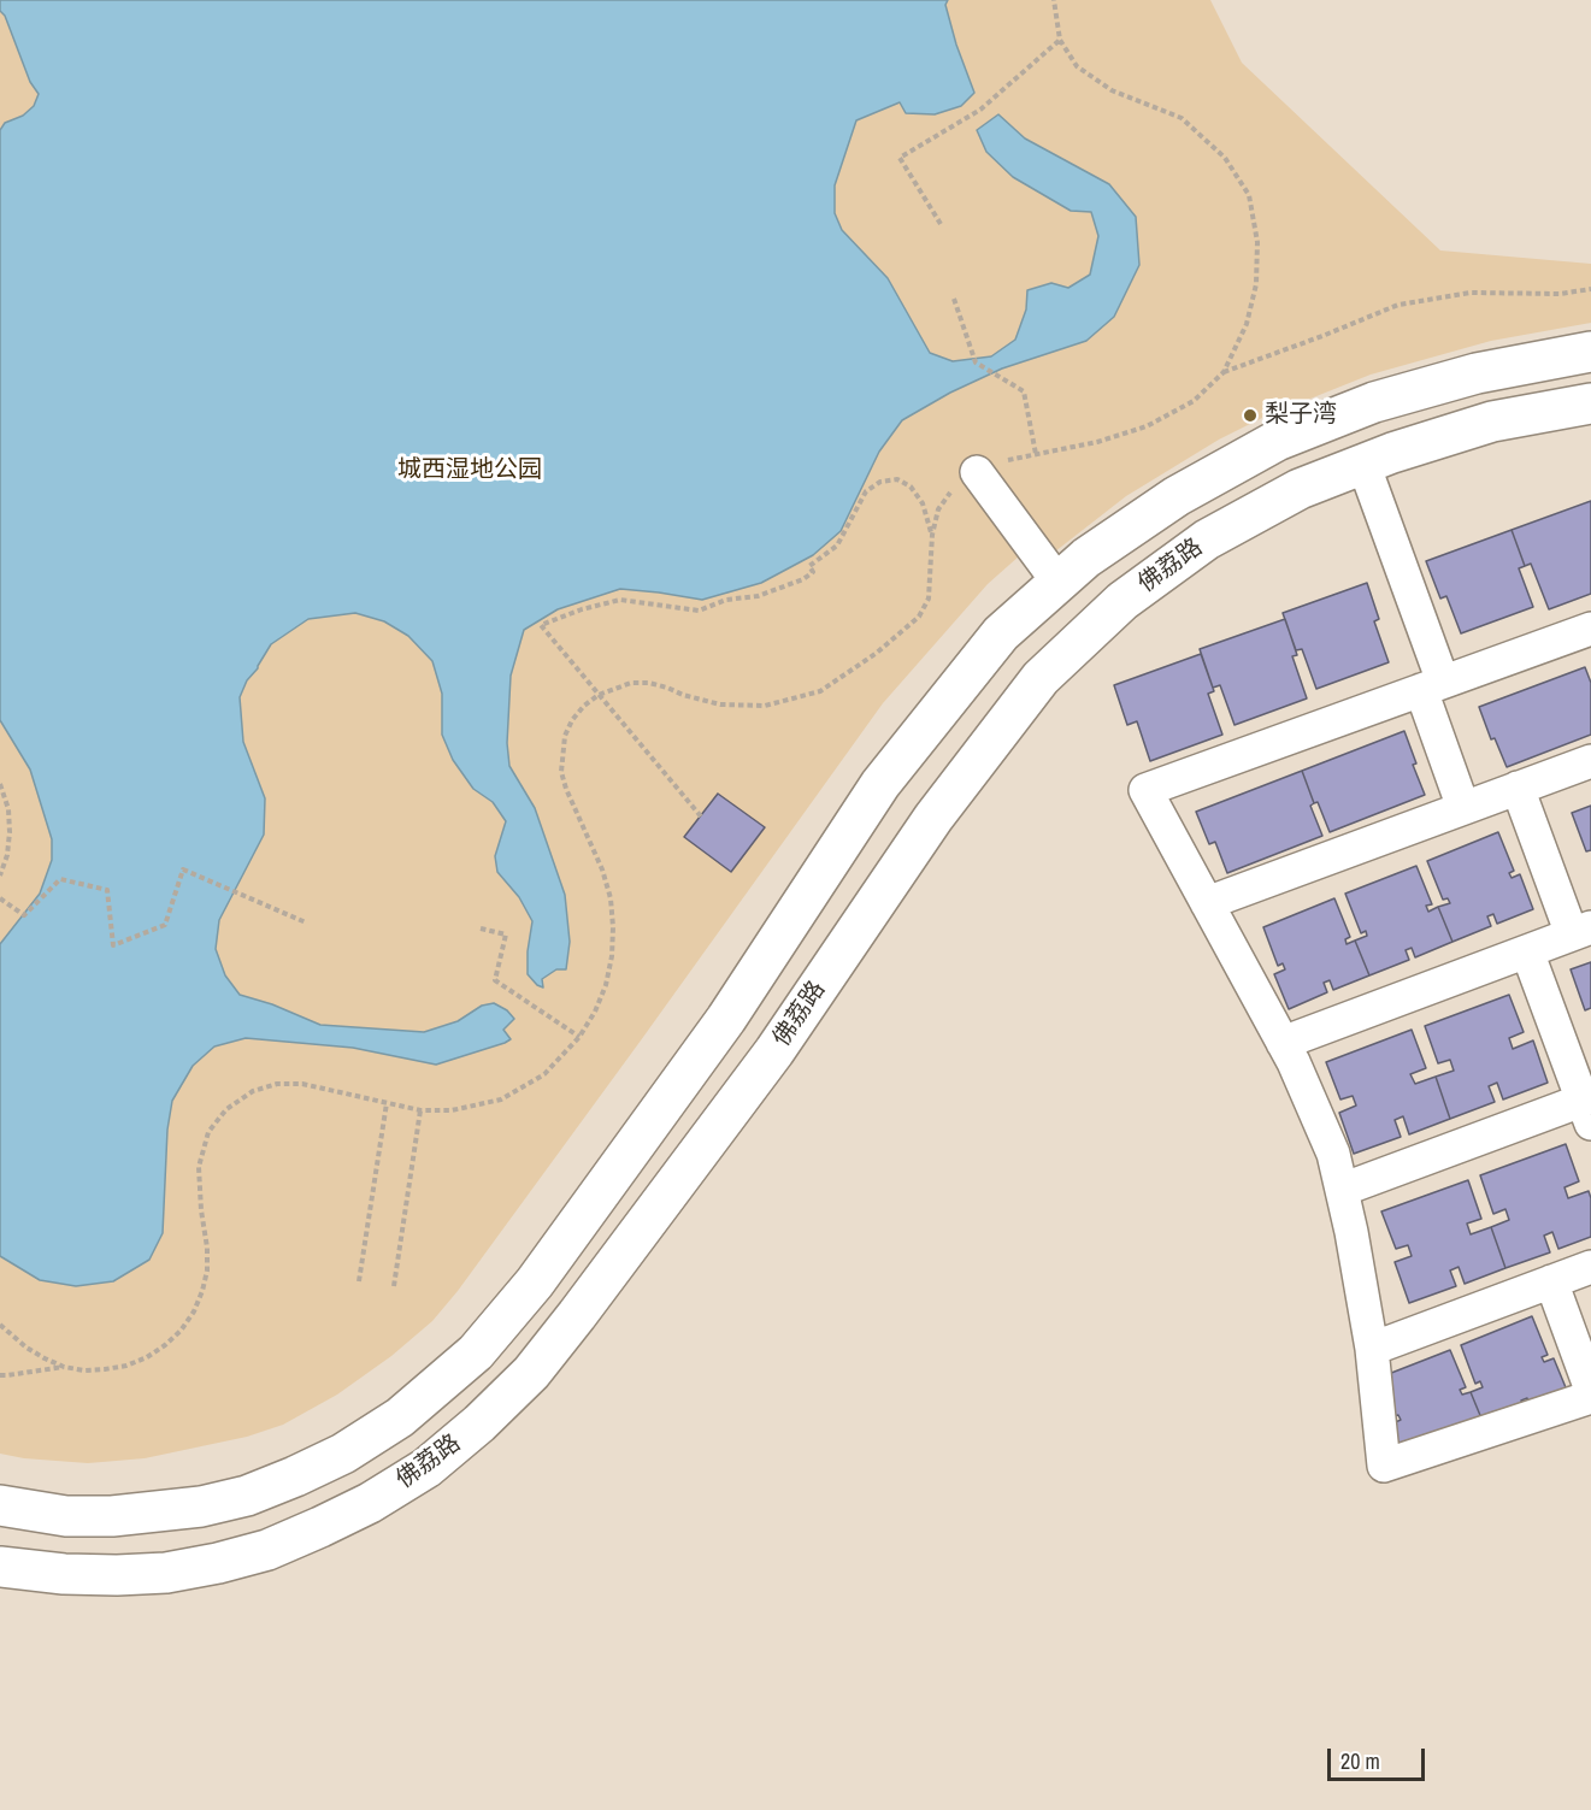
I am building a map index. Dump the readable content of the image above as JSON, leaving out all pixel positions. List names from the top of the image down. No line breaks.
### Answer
{"streets":{"main road":["佛荔路"]},"parks":["城西湿地公园"],"places":["梨子湾"],"scale_bar":"20 m"}
